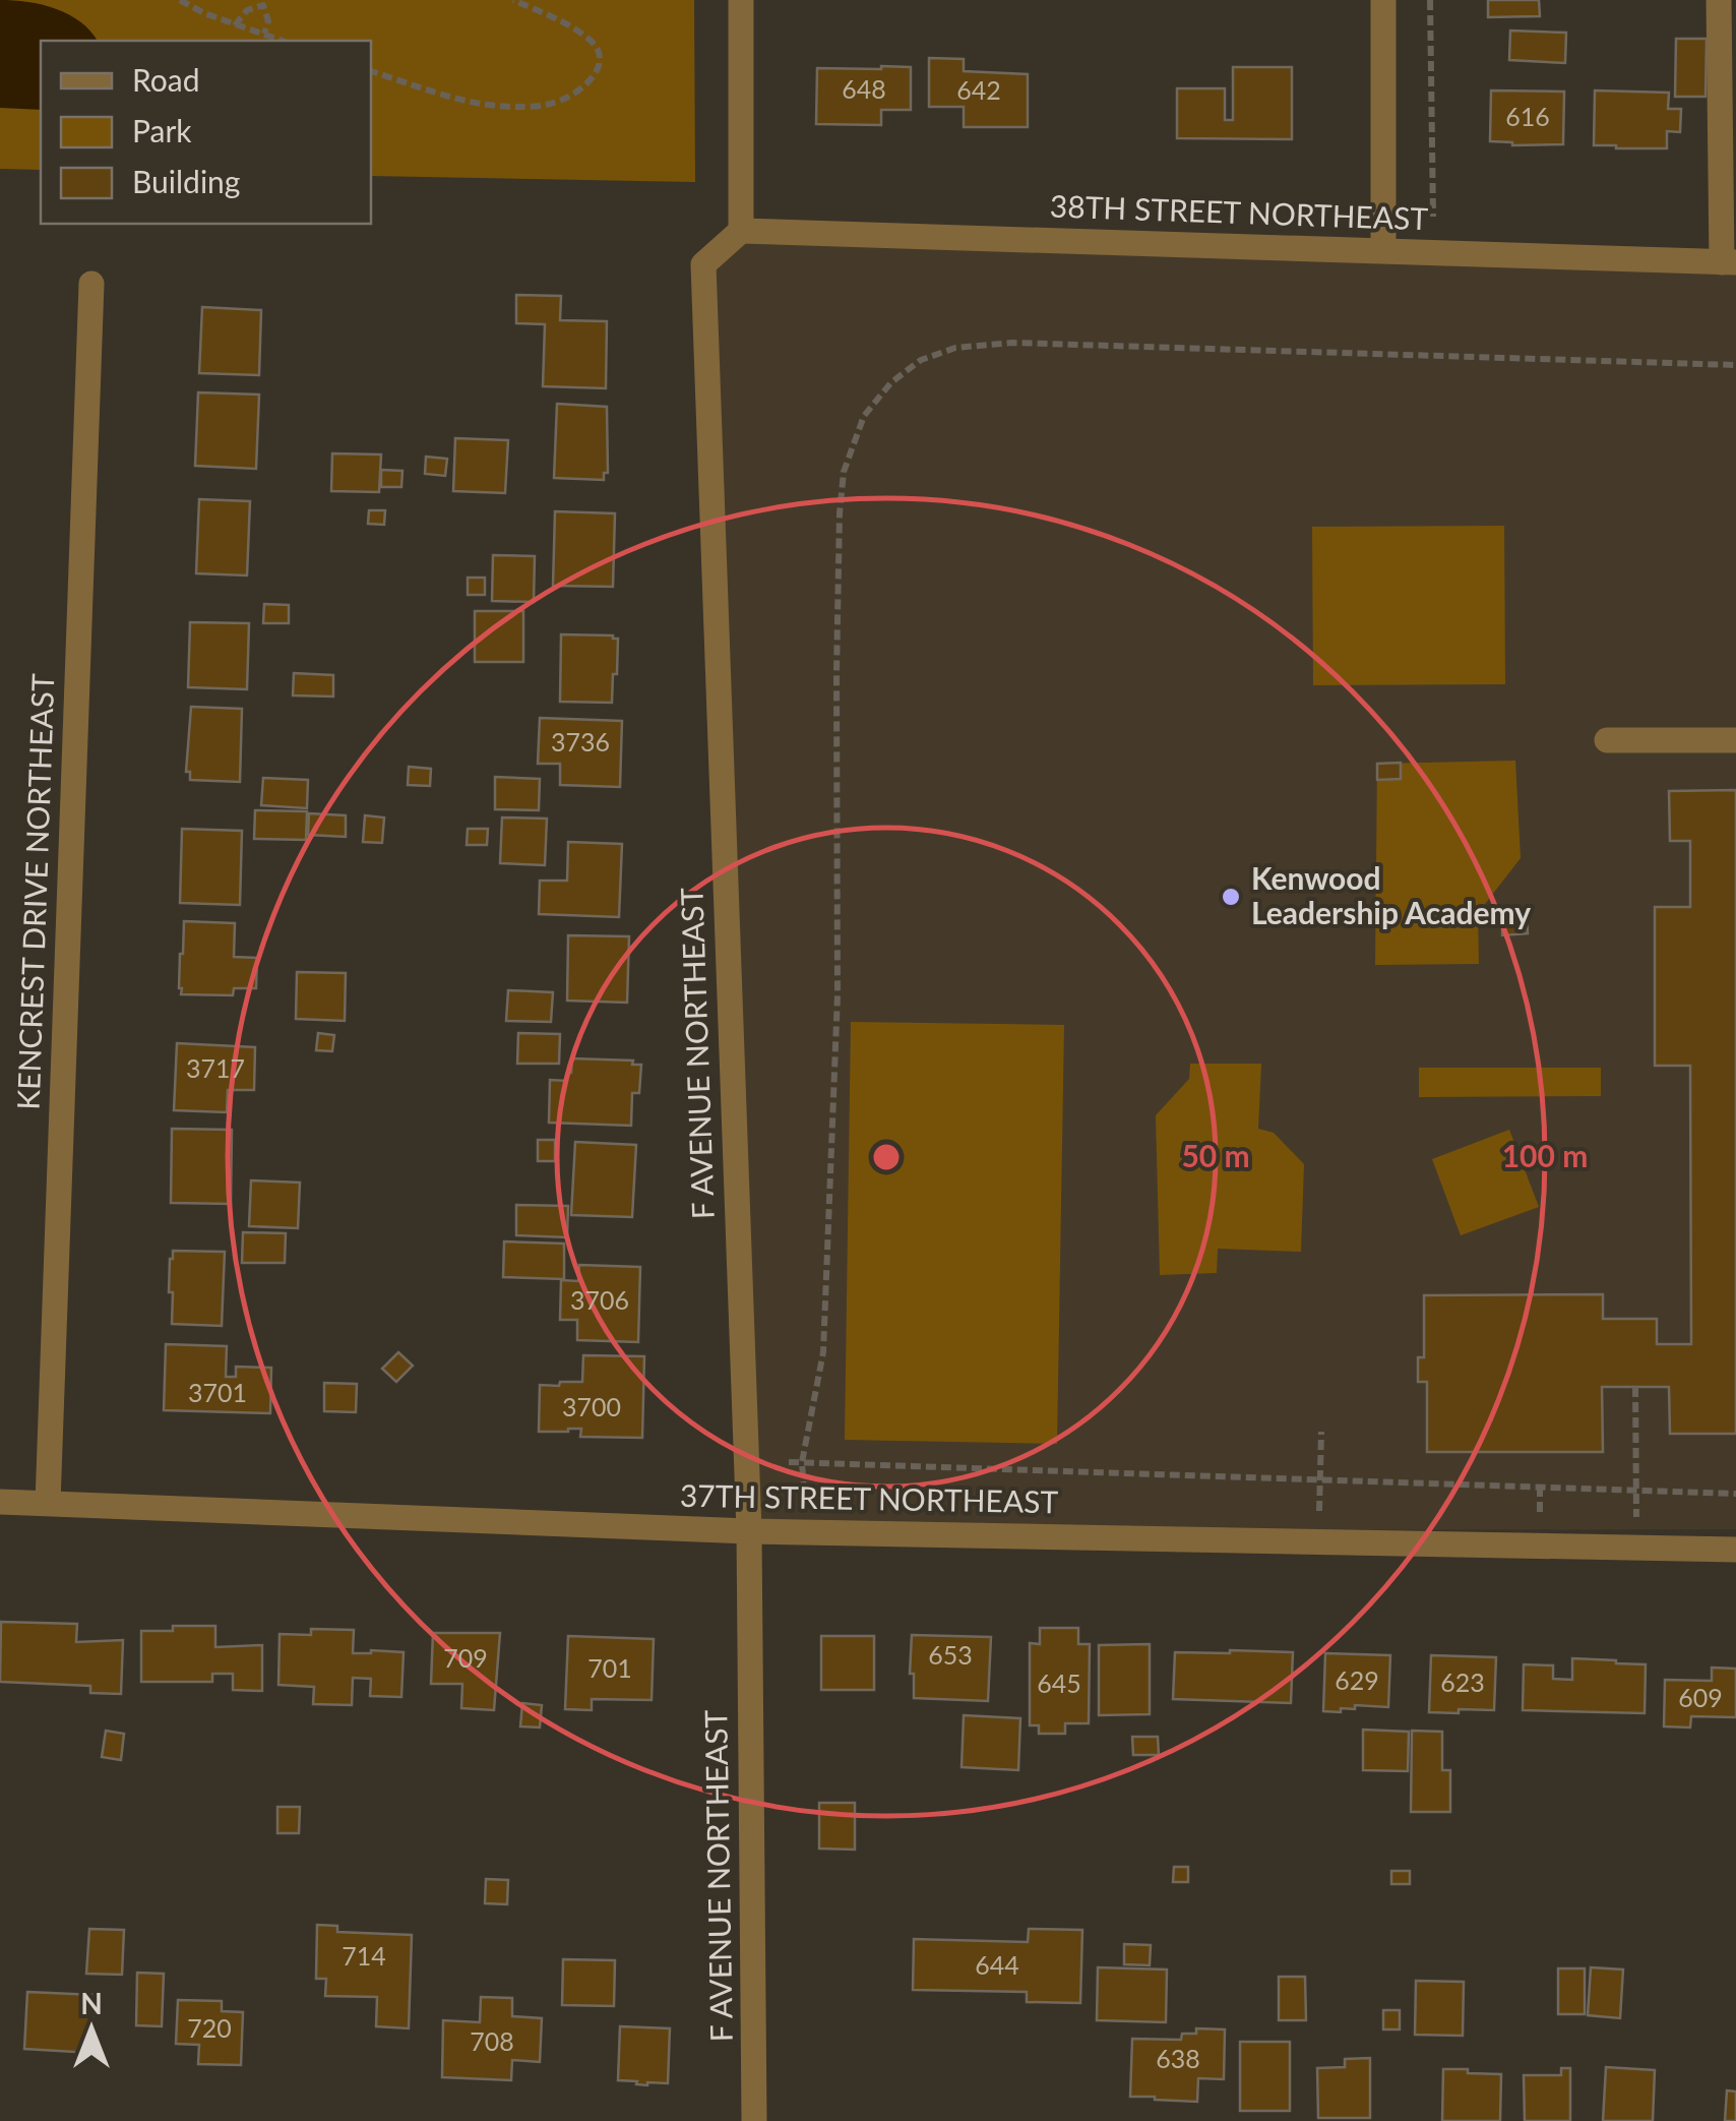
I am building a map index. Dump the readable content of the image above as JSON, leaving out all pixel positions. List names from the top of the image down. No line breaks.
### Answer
{"streets":{"street":["38TH STREET NORTHEAST","KENCREST DRIVE NORTHEAST","F AVENUE NORTHEAST","37TH STREET NORTHEAST"]},"crossings":[["38TH STREET NORTHEAST","F AVENUE NORTHEAST"],["KENCREST DRIVE NORTHEAST","37TH STREET NORTHEAST"],["F AVENUE NORTHEAST","37TH STREET NORTHEAST"]],"places":["Kenwood Leadership Academy"],"house_numbers":["648","642","616","3736","3717","3706","3701","3700","653","709","701","629","623","645","609","714","644","720","708","638"],"legend":["Road","Park","Building"],"north":"top","rings":["50 m","100 m"]}
